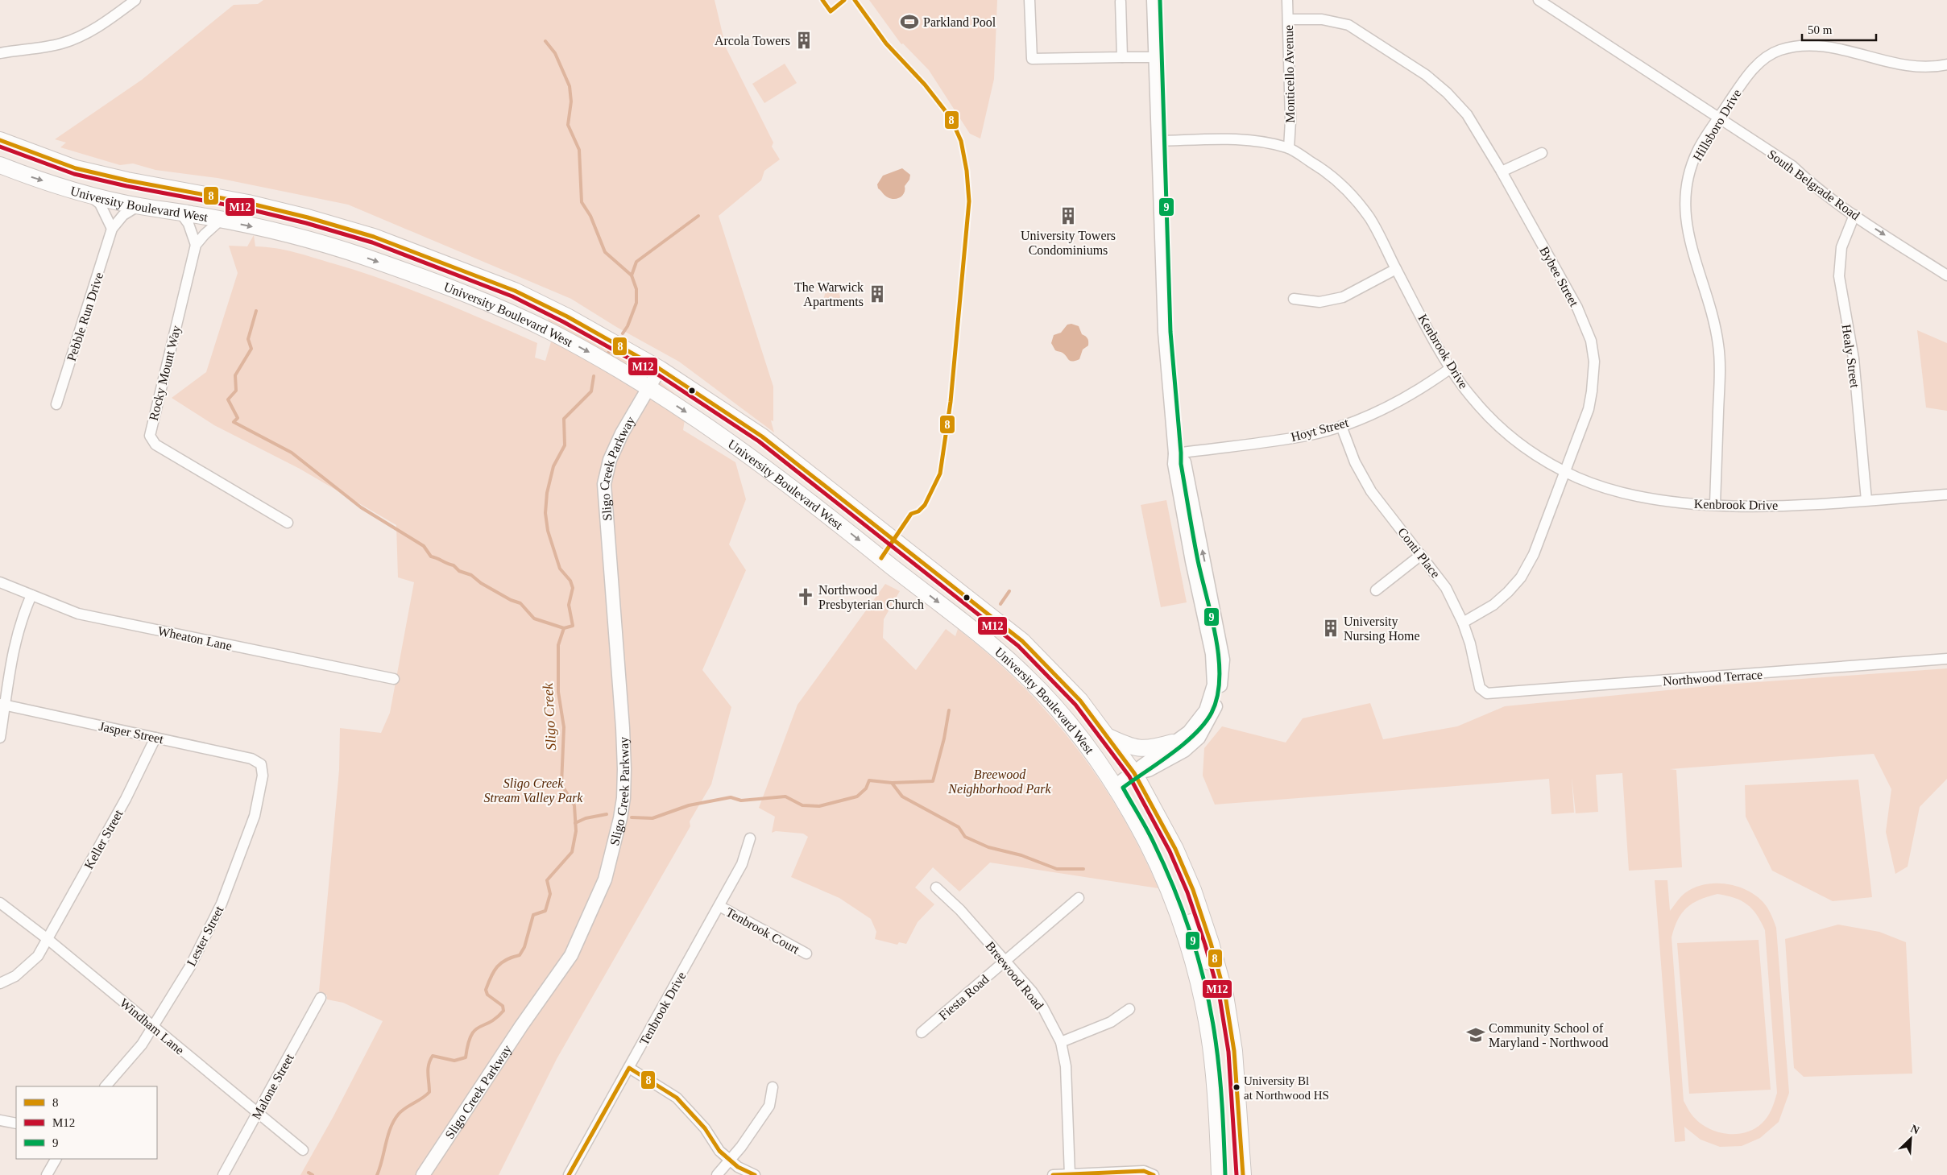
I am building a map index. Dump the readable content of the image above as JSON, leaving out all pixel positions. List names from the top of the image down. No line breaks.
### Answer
{"streets":{"main road":["University Boulevard West"],"street":["Monticello Avenue","Hillsboro Drive","South Belgrade Road","Bybee Street","Pebble Run Drive","Kenbrook Drive","Healy Street","Rocky Mount Way","Hoyt Street","Sligo Creek Parkway","Conti Place","Wheaton Lane","Northwood Terrace","Jasper Street","Keller Street","Tenbrook Court","Lester Street","Breewood Road","Fiesta Road","Tenbrook Drive","Windham Lane","Malone Street"]},"crossings":[["Monticello Avenue","Bybee Street"],["Monticello Avenue","Kenbrook Drive"],["Hillsboro Drive","South Belgrade Road"],["Hillsboro Drive","Kenbrook Drive"],["South Belgrade Road","Healy Street"],["University Boulevard West","Pebble Run Drive"],["University Boulevard West","Rocky Mount Way"],["University Boulevard West","Sligo Creek Parkway"],["Bybee Street","Kenbrook Drive"],["Bybee Street","Conti Place"],["Kenbrook Drive","Healy Street"],["Kenbrook Drive","Hoyt Street"],["Hoyt Street","Conti Place"],["Conti Place","Northwood Terrace"],["Jasper Street","Keller Street"],["Jasper Street","Lester Street"],["Keller Street","Windham Lane"],["Tenbrook Court","Tenbrook Drive"],["Lester Street","Windham Lane"],["Breewood Road","Fiesta Road"],["Windham Lane","Malone Street"]],"water":["Sligo Creek"],"parks":["Breewood Neighborhood Park","Sligo Creek Stream Valley Park"],"places":{"sports":["Parkland Pool"],"building":["Arcola Towers","University Towers Condominiums","The Warwick Apartments","University Nursing Home"],"church":["Northwood Presbyterian Church"],"school or university":["Community School of Maryland - Northwood"],"other":["University Bl at Northwood HS"]},"lines":["transit line 8","transit line 9","transit line M12"],"legend":["8","M12","9"],"scale_bar":"50 m","north":"top right"}
